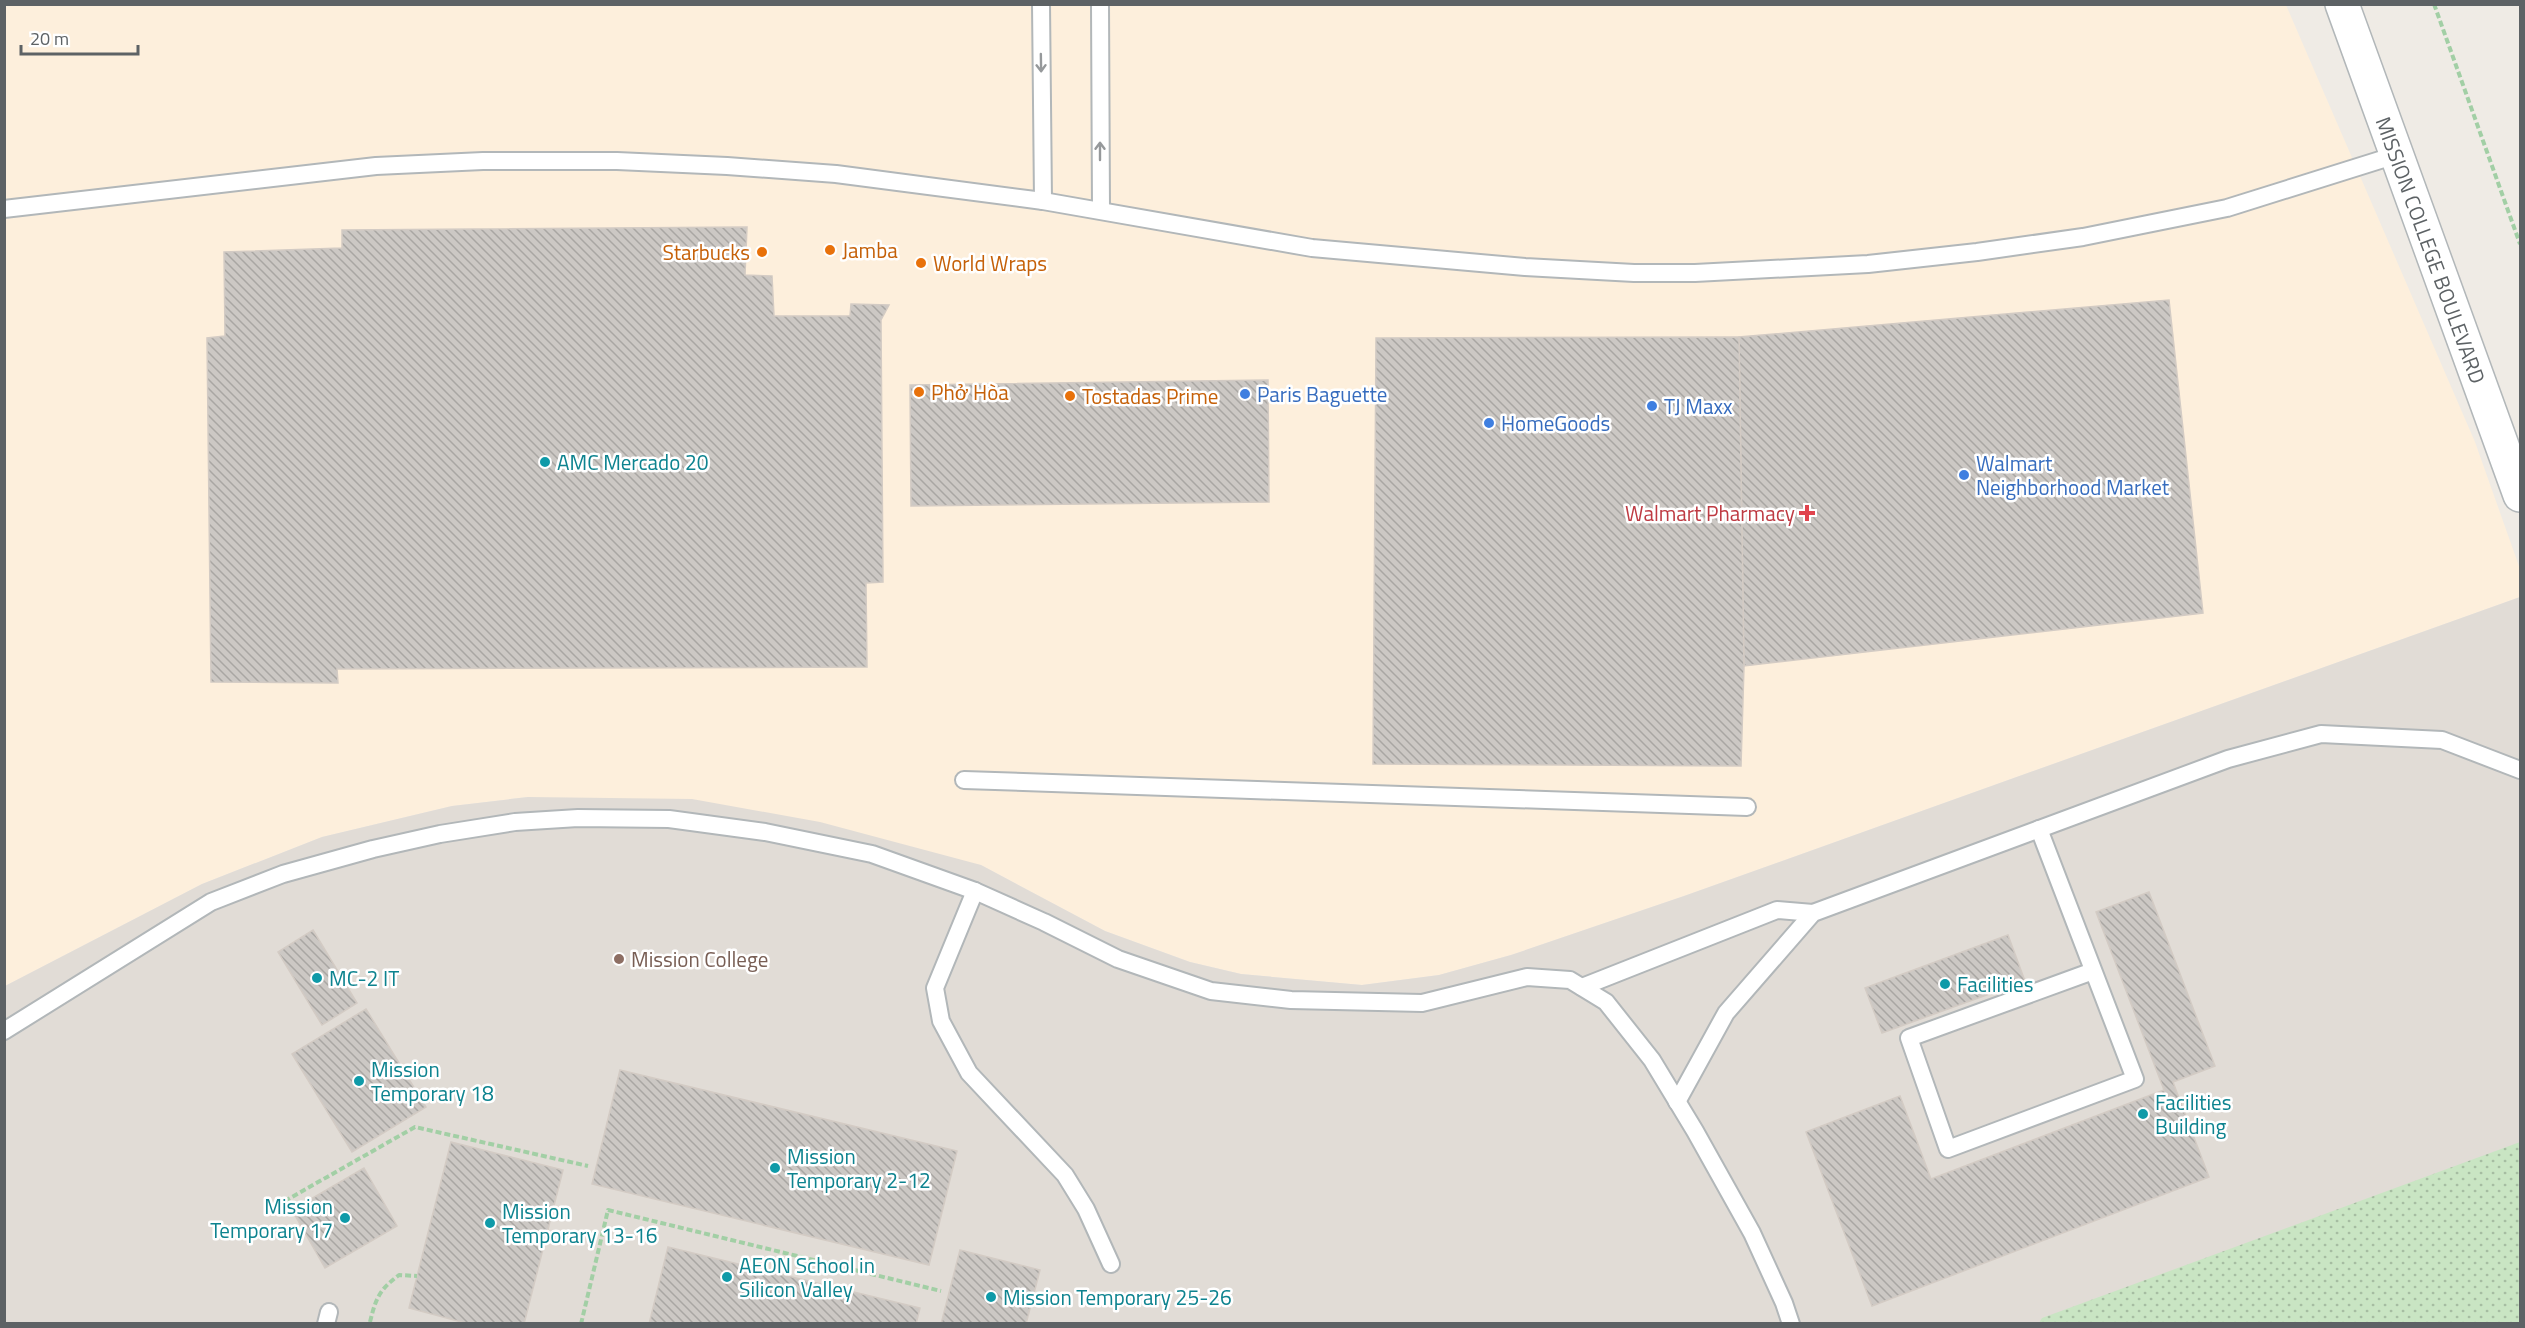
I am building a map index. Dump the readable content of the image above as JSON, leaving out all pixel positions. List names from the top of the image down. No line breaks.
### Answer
{"streets":{"street":["MISSION COLLEGE BOULEVARD"]},"places":{"other":["Jamba","Starbucks","World Wraps","Phở Hòa","Paris Baguette","Tostadas Prime","TJ Maxx","HomeGoods","AMC Mercado 20","Walmart Neighborhood Market","Mission College","MC-2 IT","Facilities","Mission Temporary 18","Facilities Building","Mission Temporary 2-12","Mission Temporary 17","Mission Temporary 13-16","AEON School in Silicon Valley","Mission Temporary 25-26"],"health":["Walmart Pharmacy"]},"scale_bar":"20 m"}
